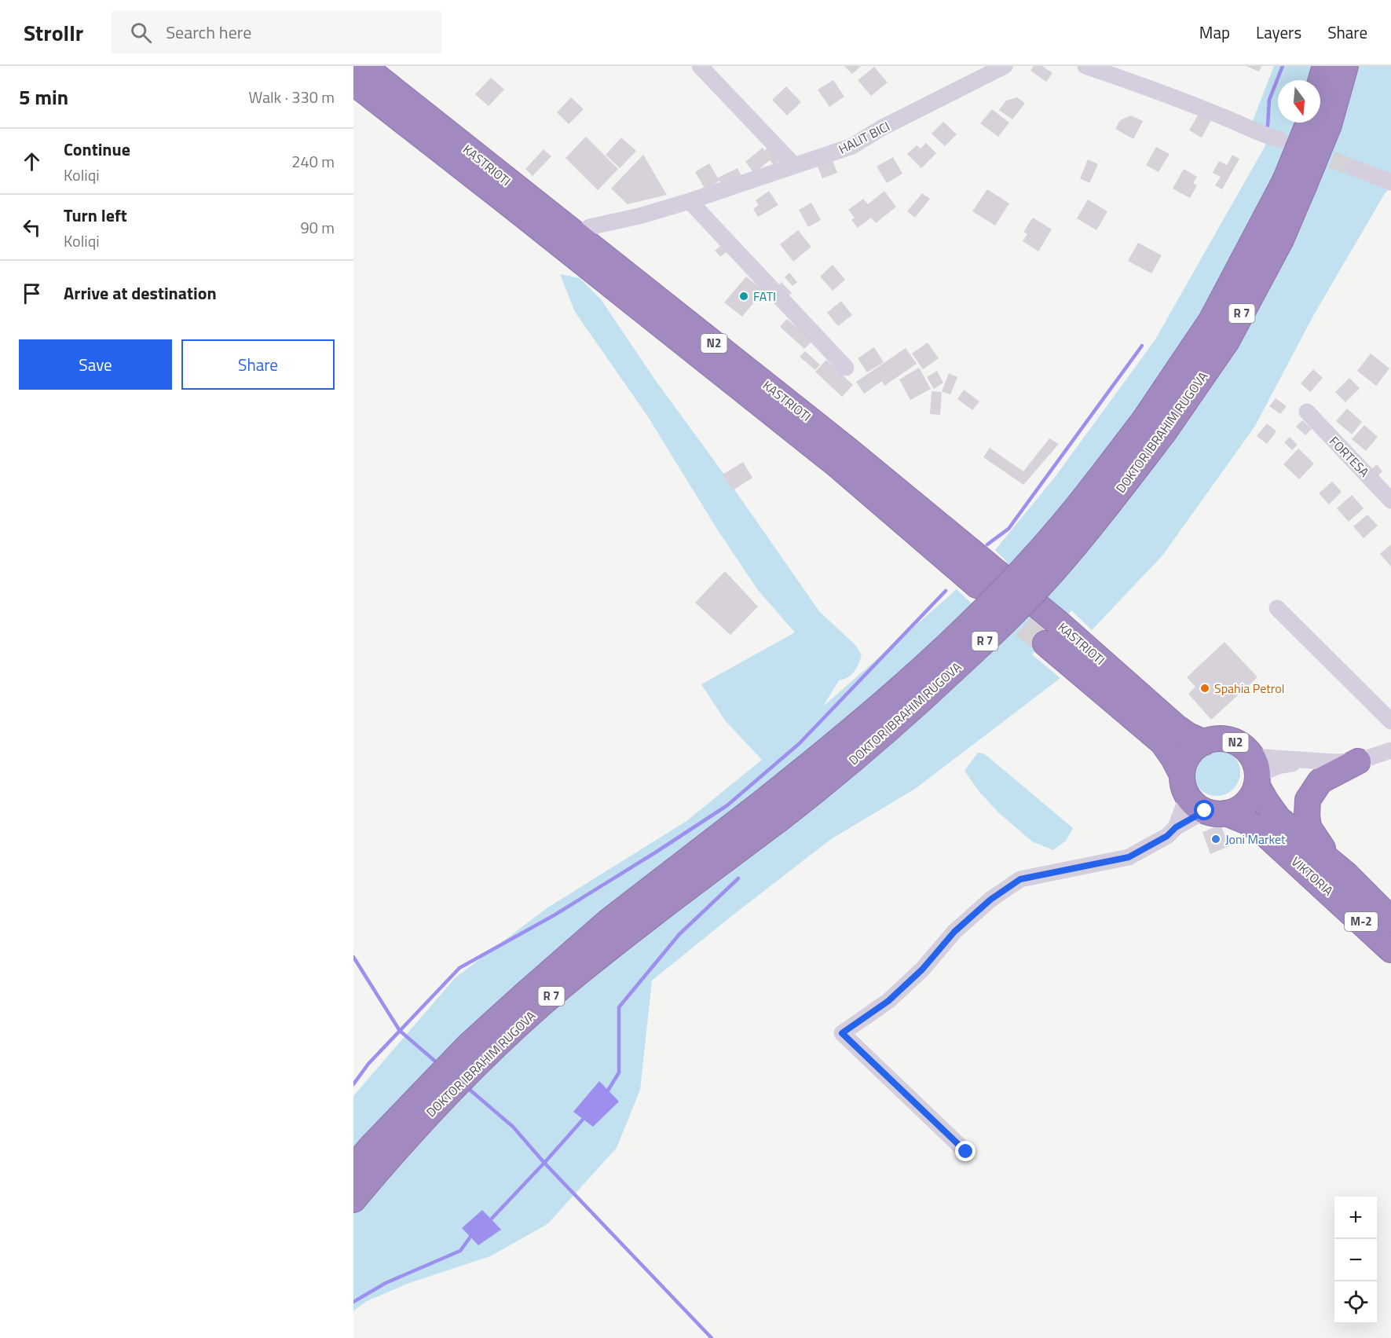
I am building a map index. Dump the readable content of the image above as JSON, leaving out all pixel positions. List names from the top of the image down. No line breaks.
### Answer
{"streets":{"highway":["KASTRIOTI","R 7","N2","DOKTOR IBRAHIM RUGOVA","VIKTORIA","M-2"],"street":["HALIT BICI","FORTESA"]},"crossings":[["HALIT BICI","KASTRIOTI"],["KASTRIOTI","N2"],["KASTRIOTI","VIKTORIA"],["N2","VIKTORIA"]],"places":["FATI","Spahia Petrol","Joni Market"],"north":"bottom","page":{"header":"Strollr","search":"Search here","nav":["Map","Layers","Share"],"heading":["5 min","Walk · 330 m"],"list":[["Continue","Koliqi","240 m"],["Turn left","Koliqi","90 m"],"Arrive at destination"],"buttons":["Save","Share"],"map_buttons":["+","−"]}}
